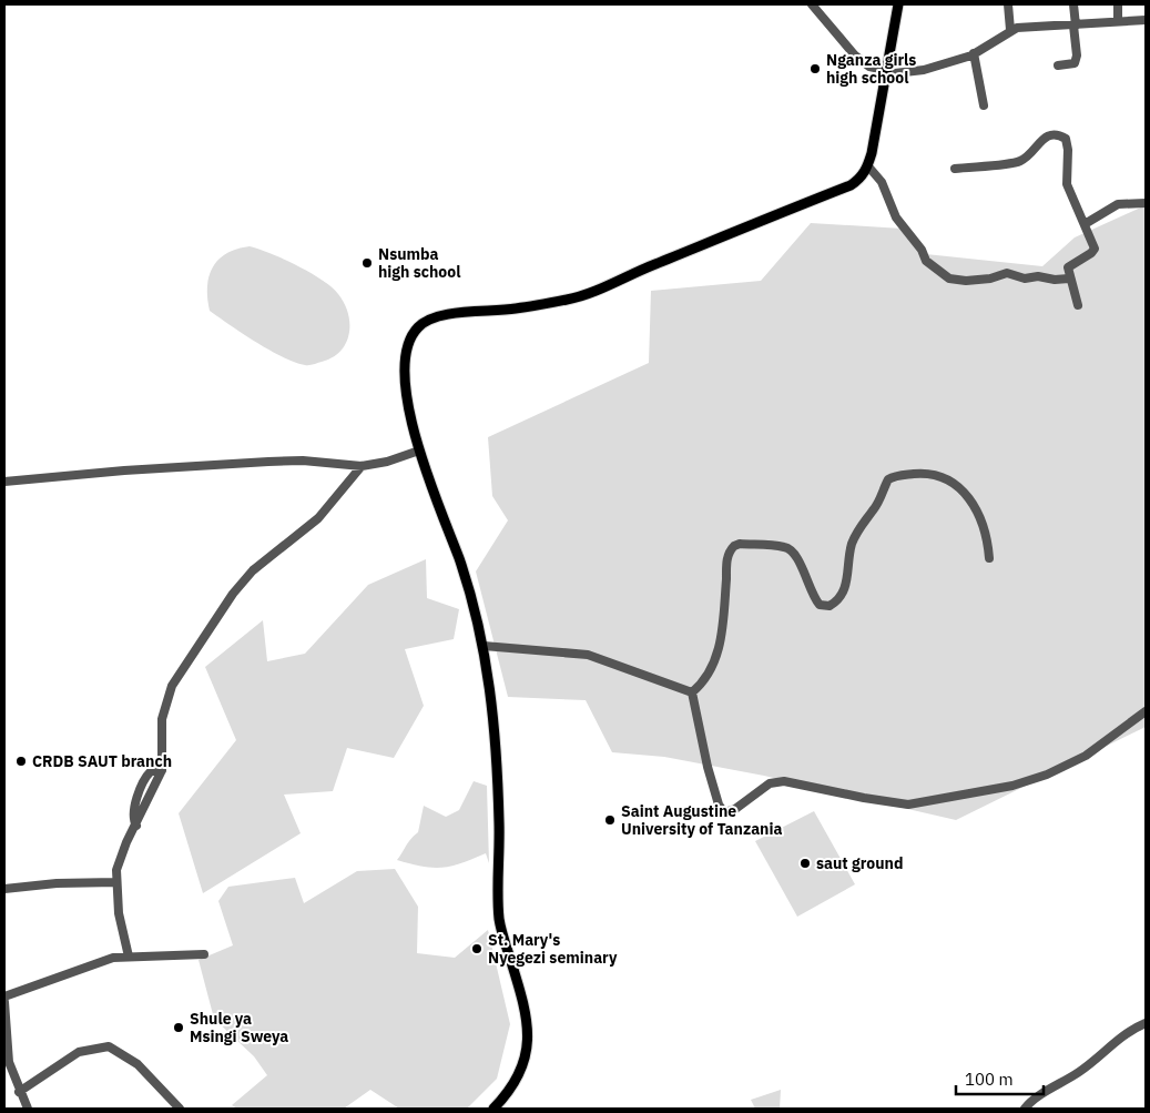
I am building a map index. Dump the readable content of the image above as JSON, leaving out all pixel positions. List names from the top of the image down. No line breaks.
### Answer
{"places":["Nganza girls high school","Nsumba high school","CRDB SAUT branch","Saint Augustine University of Tanzania","saut ground","St. Mary's Nyegezi seminary","Shule ya Msingi Sweya"],"scale_bar":"100 m"}
